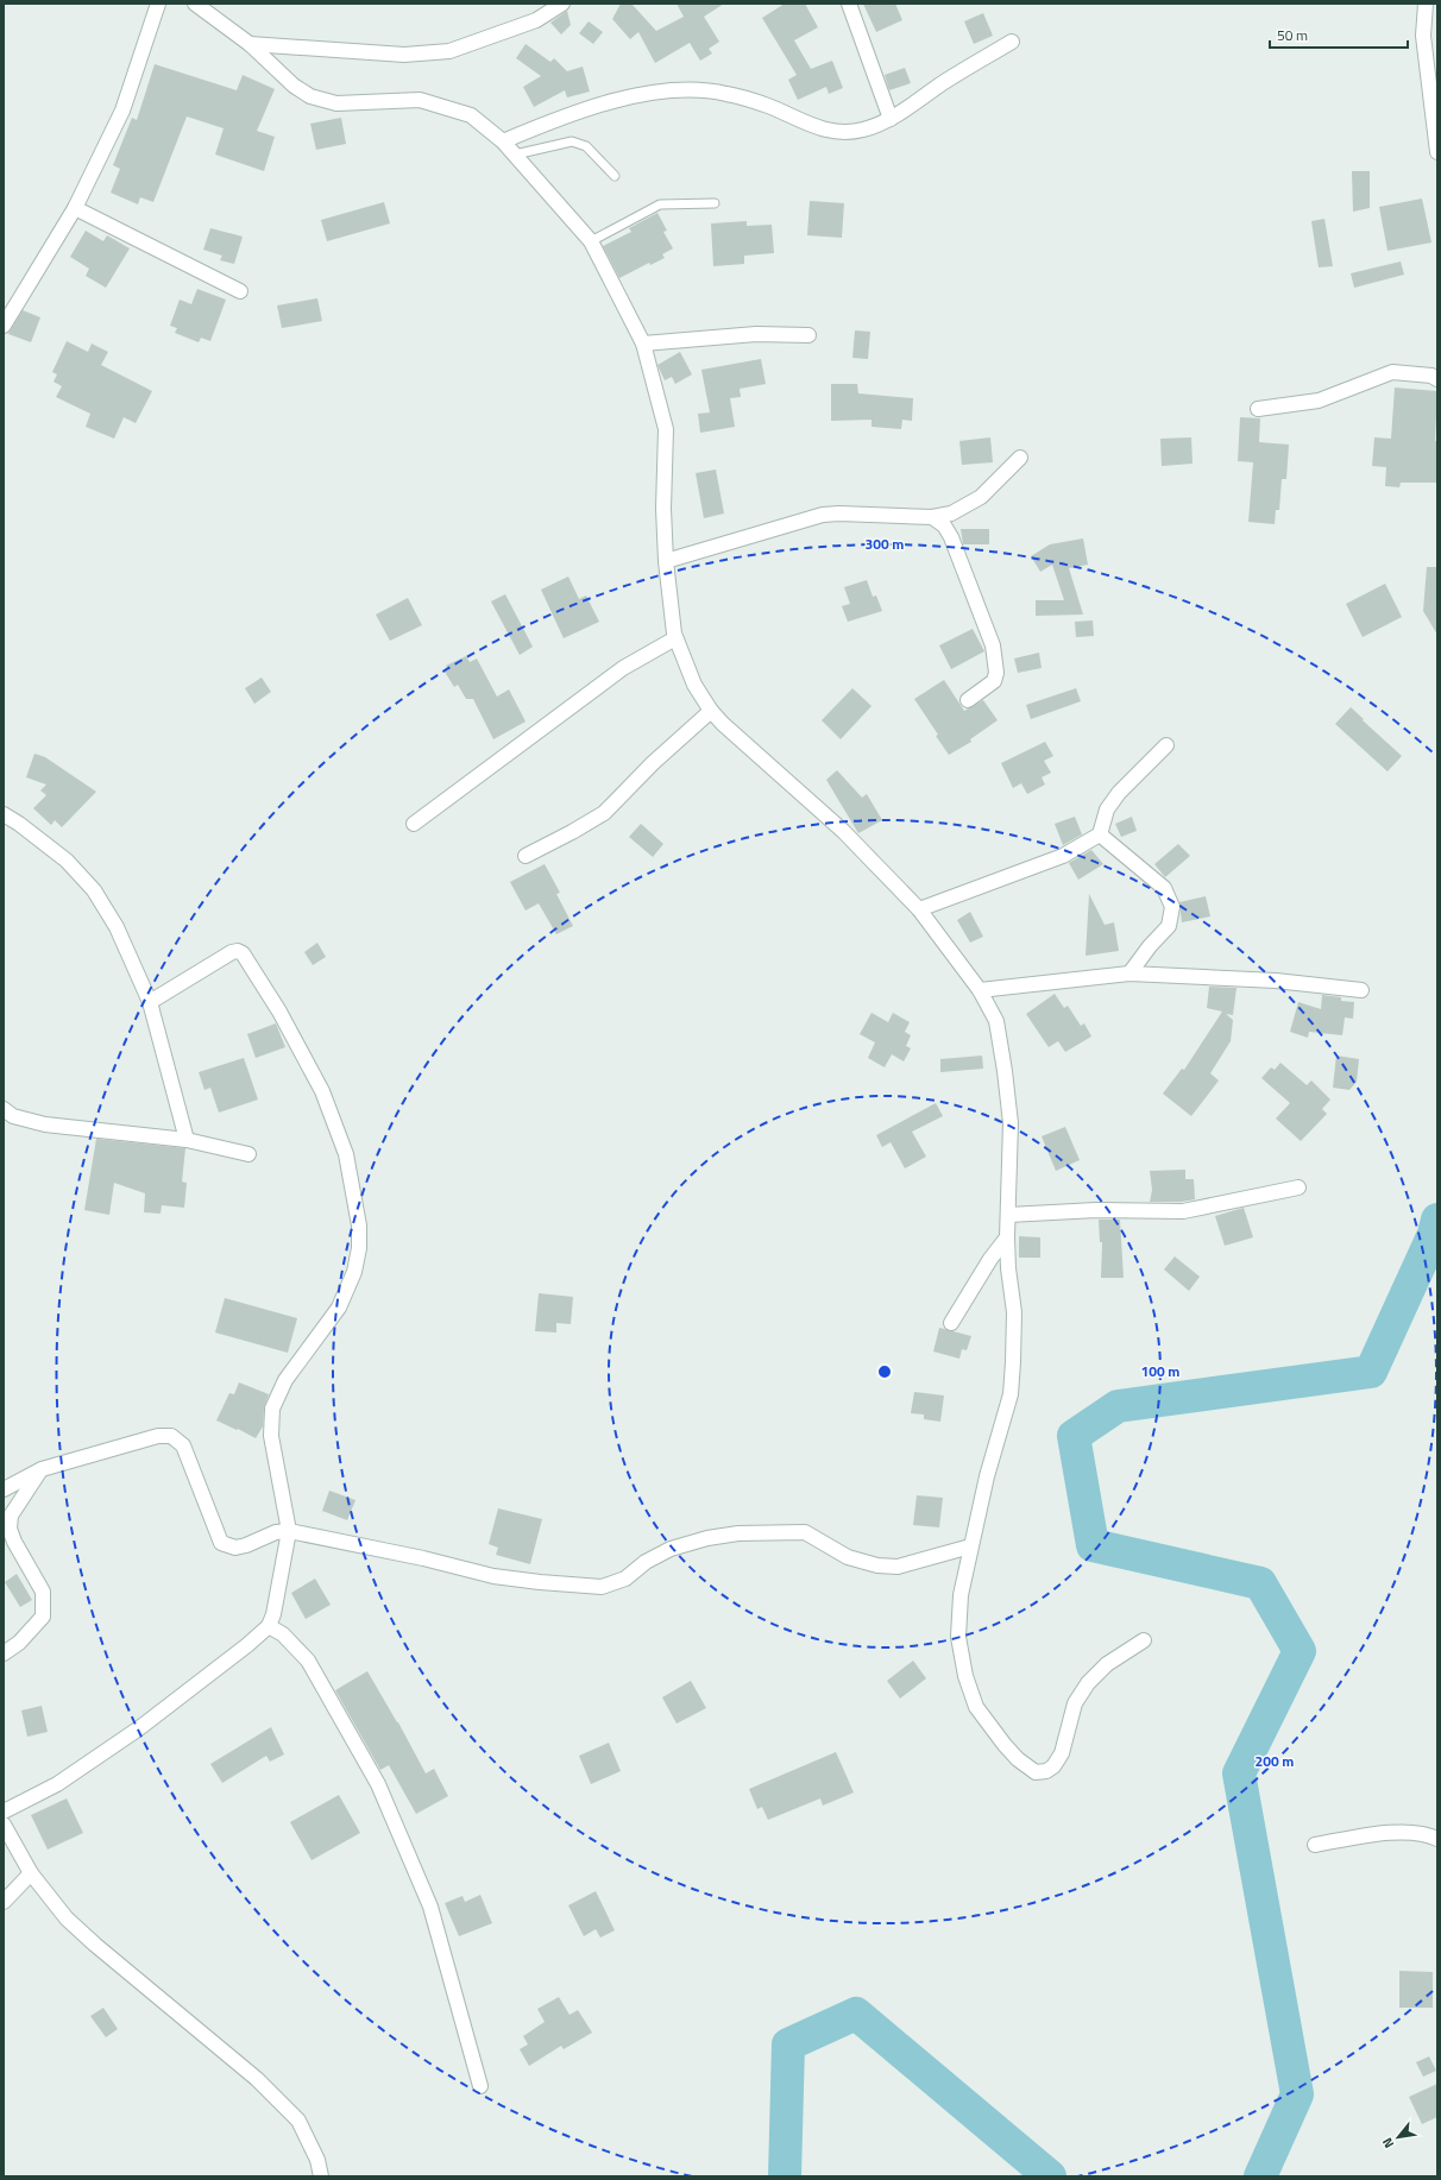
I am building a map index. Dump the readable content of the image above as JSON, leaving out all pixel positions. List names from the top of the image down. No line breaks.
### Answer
{"scale_bar":"50 m","north":"bottom left","rings":["300 m","100 m","200 m"]}
